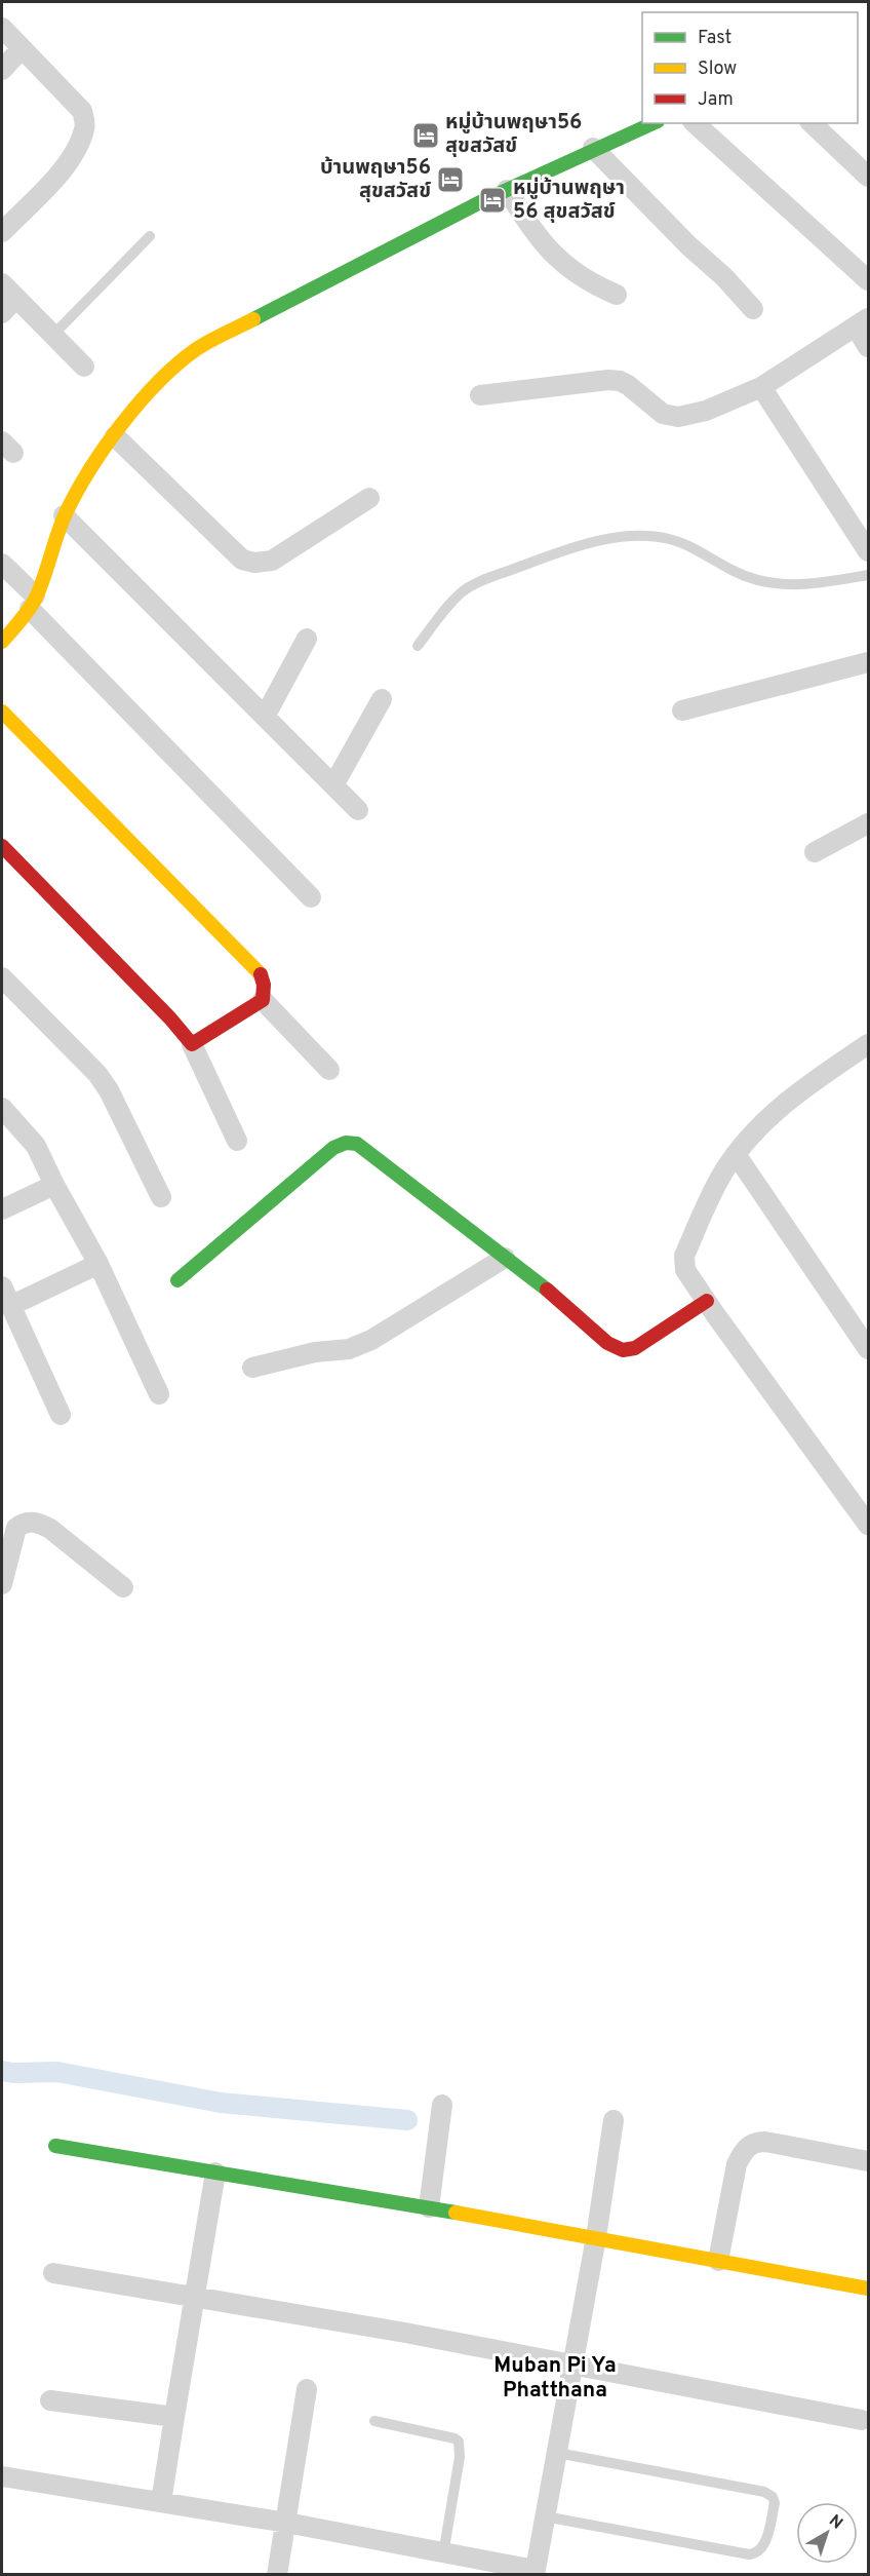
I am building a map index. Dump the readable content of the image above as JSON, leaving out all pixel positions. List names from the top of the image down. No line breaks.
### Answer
{"districts":["Muban Pi Ya Phatthana"],"places":{"hotel":["หมู่บ้านพฤษา56 สุขสวัสข์","บ้านพฤษา56 สุขสวัสข์","หมู่บ้านพฤษา 56 สุขสวัสข์"]},"legend":["Fast","Slow","Jam"],"north":"top right"}
